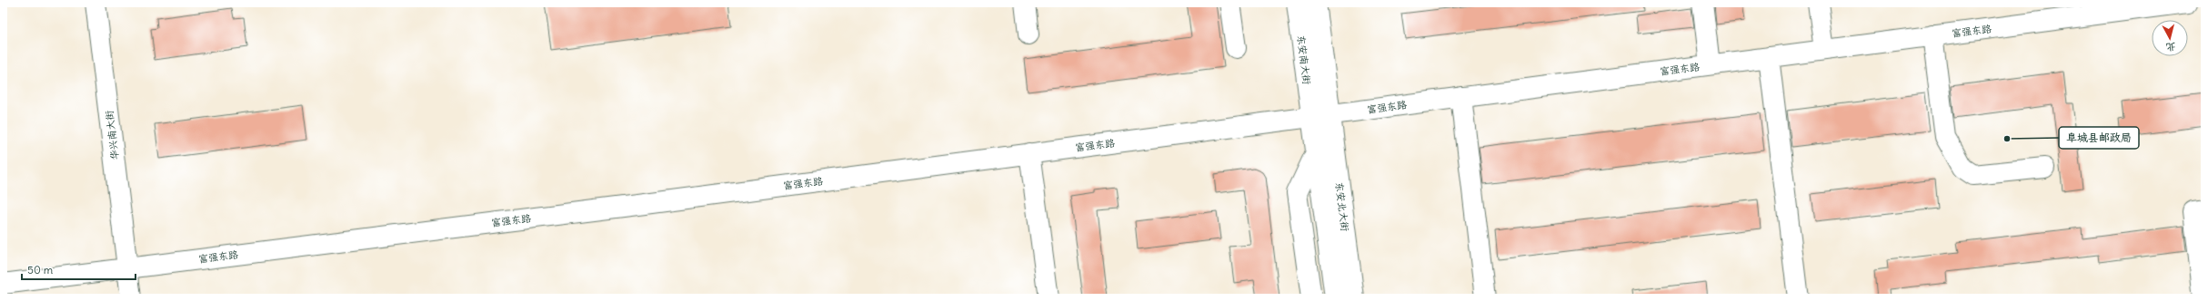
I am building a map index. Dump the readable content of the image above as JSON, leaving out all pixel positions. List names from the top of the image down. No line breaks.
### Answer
{"streets":{"street":["富强东路","东安南大街","华兴南大街","东安北大街"]},"crossings":[["富强东路","东安南大街"],["富强东路","华兴南大街"],["富强东路","东安北大街"],["东安南大街","东安北大街"]],"places":["阜城县邮政局"],"scale_bar":"50 m","north":"bottom"}
